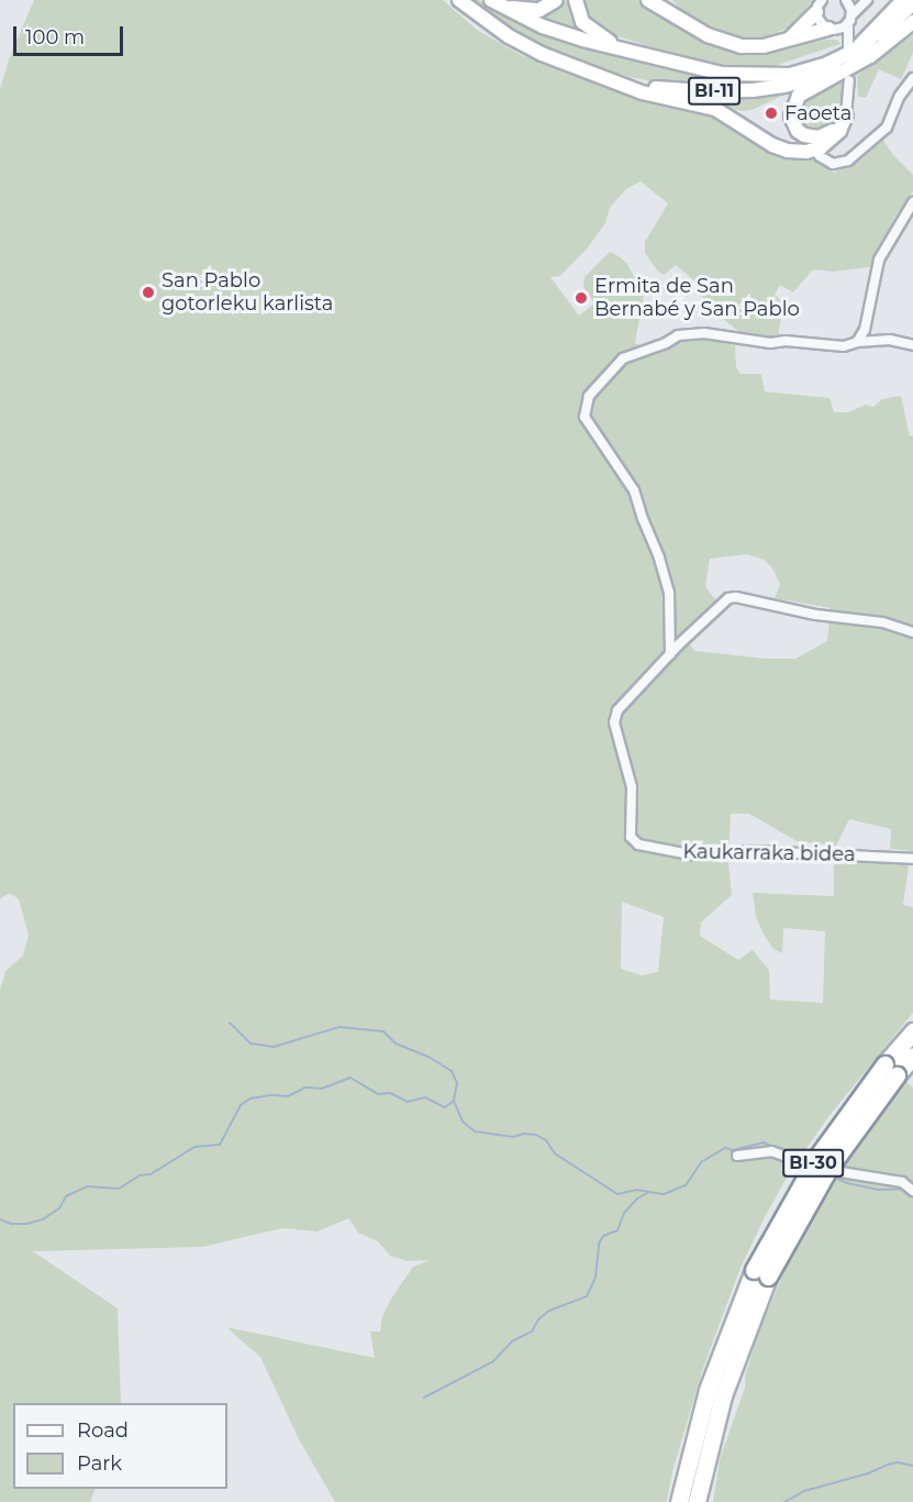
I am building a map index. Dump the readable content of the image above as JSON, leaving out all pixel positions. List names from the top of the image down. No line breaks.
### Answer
{"streets":{"highway":["BI-30"],"main road":["BI-11"],"street":["Kaukarraka bidea"]},"places":["Faoeta","San Pablo gotorleku karlista","Ermita de San Bernabé y San Pablo"],"legend":["Road","Park"],"scale_bar":"100 m"}
